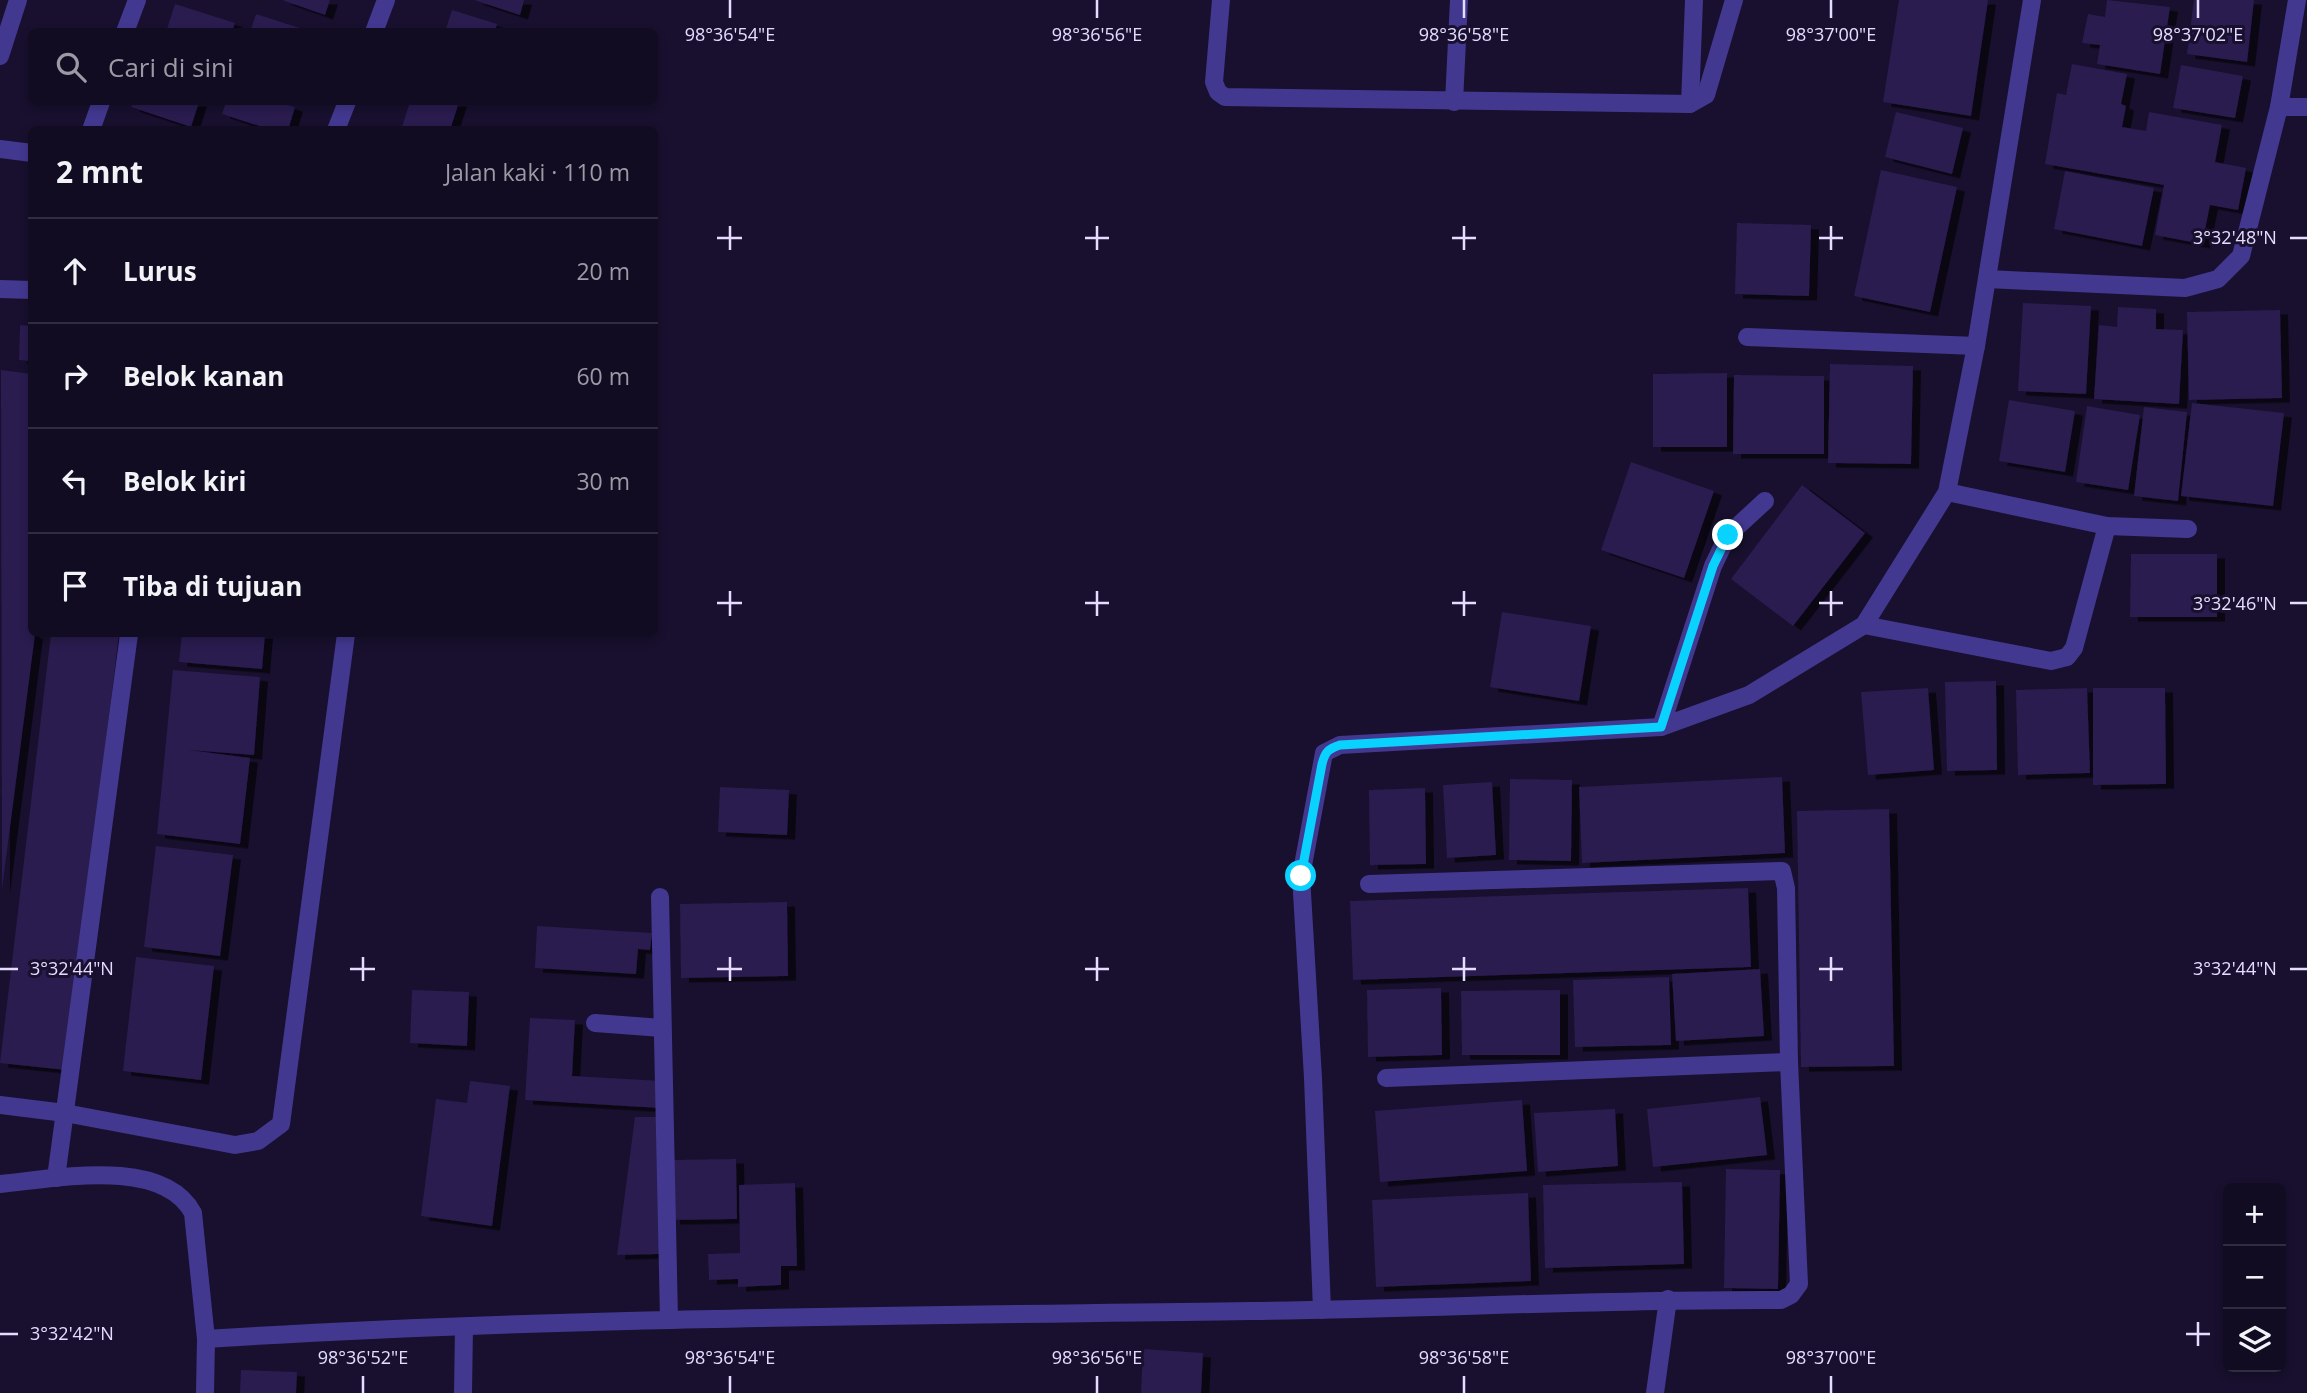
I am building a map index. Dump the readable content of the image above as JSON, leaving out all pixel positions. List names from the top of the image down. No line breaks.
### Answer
{"page":{"search":"Cari di sini","heading":["2 mnt","Jalan kaki · 110 m"],"list":[["Lurus","20 m"],["Belok kanan","60 m"],["Belok kiri","30 m"],"Tiba di tujuan"],"map_buttons":["+","−"]},"coordinates":["98°36'54\"E","98°36'56\"E","98°36'58\"E","98°37'00\"E","98°37'02\"E","3°32'48\"N","3°32'46\"N","3°32'44\"N","3°32'42\"N","98°36'52\"E"]}
